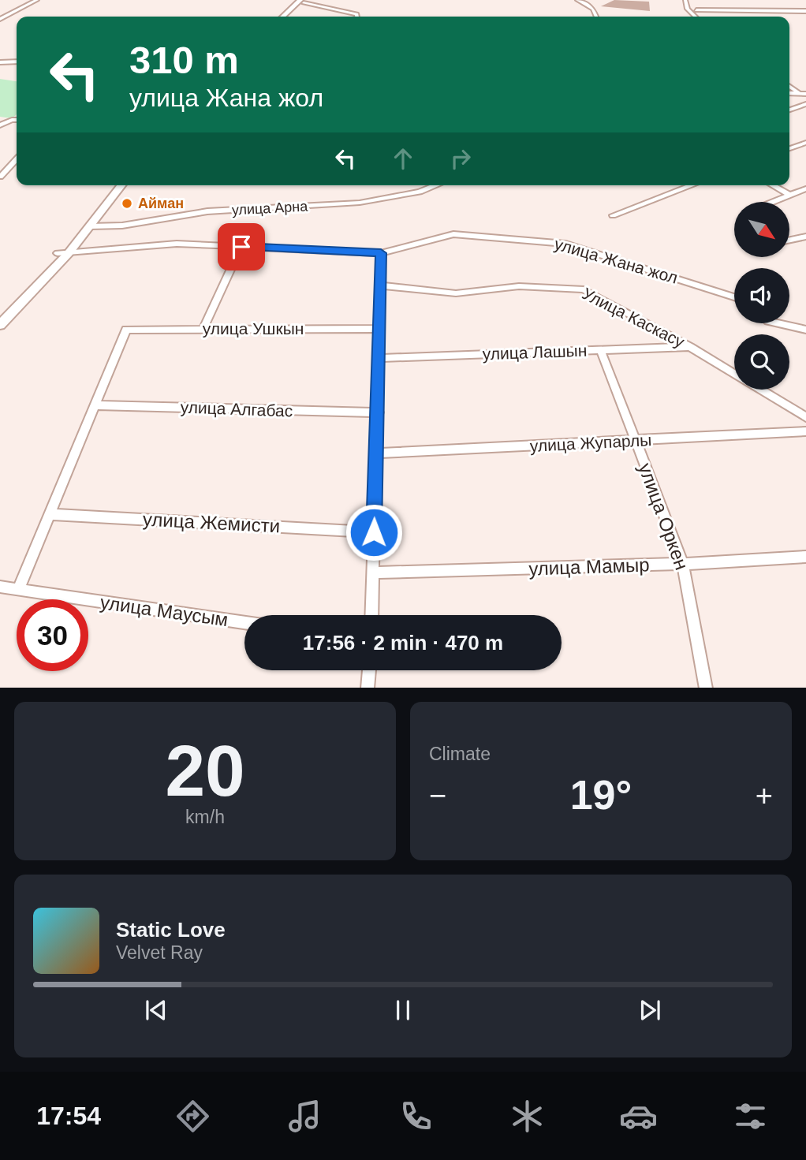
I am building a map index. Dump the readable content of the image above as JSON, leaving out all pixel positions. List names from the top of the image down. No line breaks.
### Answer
{"streets":{"street":["улица Арна","улица Жана жол","Улица Каскасу","улица Ушкын","улица Лашын","улица Алгабас","улица Жупарлы","улица Оркен","улица Жемисти","улица Мамыр","улица Маусым"]},"crossings":[["Улица Каскасу","улица Лашын"],["улица Ушкын","улица Алгабас"],["улица Лашын","улица Оркен"],["улица Жупарлы","улица Оркен"],["улица Оркен","улица Мамыр"]],"places":["Айман"],"north":"bottom right","page":{"turn":["310 m","улица Жана жол"],"limit":"30","trip":"17:56 · 2 min · 470 m","tile":[["20","km/h"],"Climate"],"heat":["−","19°","+"],"song":["Static Love","Velvet Ray"],"tabs":"17:54"}}
